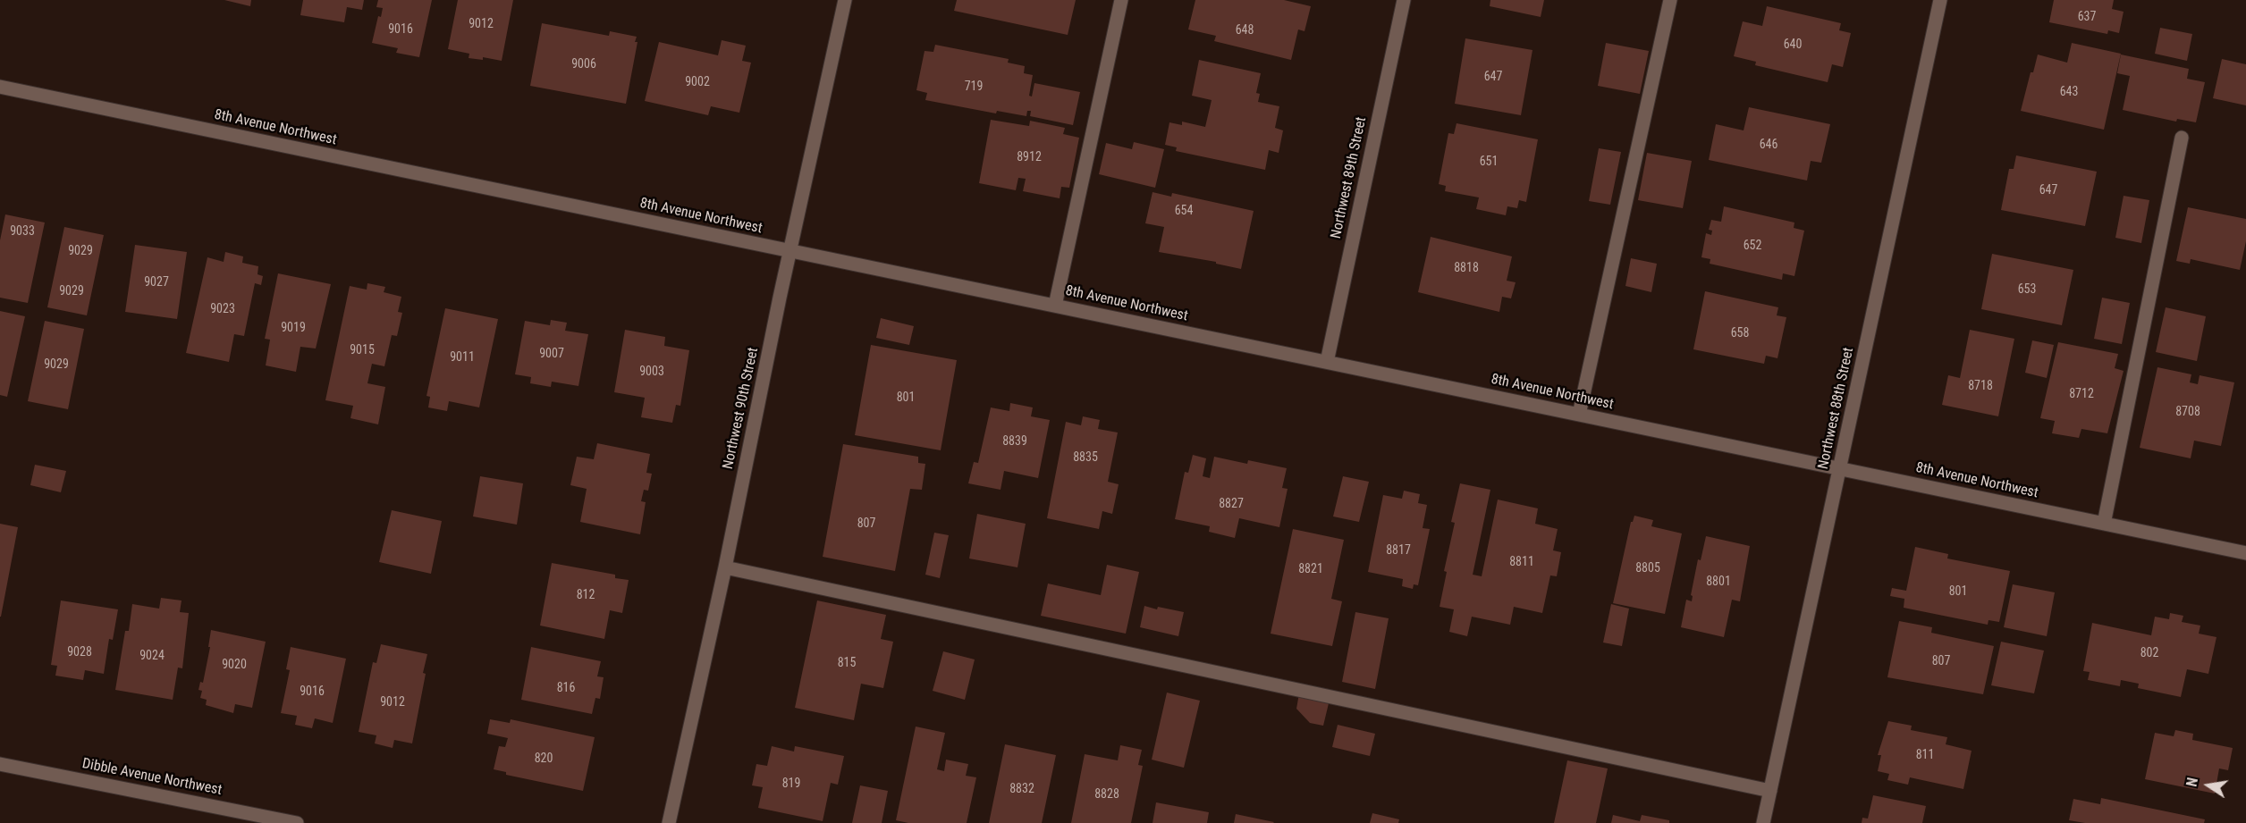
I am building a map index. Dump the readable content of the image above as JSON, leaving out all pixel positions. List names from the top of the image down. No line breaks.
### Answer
{"streets":{"street":["8th Avenue Northwest","Northwest 89th Street","Northwest 90th Street","Northwest 88th Street","Dibble Avenue Northwest"]},"crossings":[["8th Avenue Northwest","Northwest 89th Street"],["8th Avenue Northwest","Northwest 90th Street"],["8th Avenue Northwest","Northwest 88th Street"]],"house_numbers":["637","9012","9016","648","640","9006","647","9002","719","643","646","8912","651","647","654","9033","652","9029","8818","9027","653","9029","9023","9019","658","9015","9007","9011","9029","9003","8718","8712","801","8708","8839","8835","8827","807","8817","8811","8805","8821","8801","801","812","9028","802","9024","807","815","9020","816","9016","9012","811","820","819","8832","8828"],"north":"left"}
